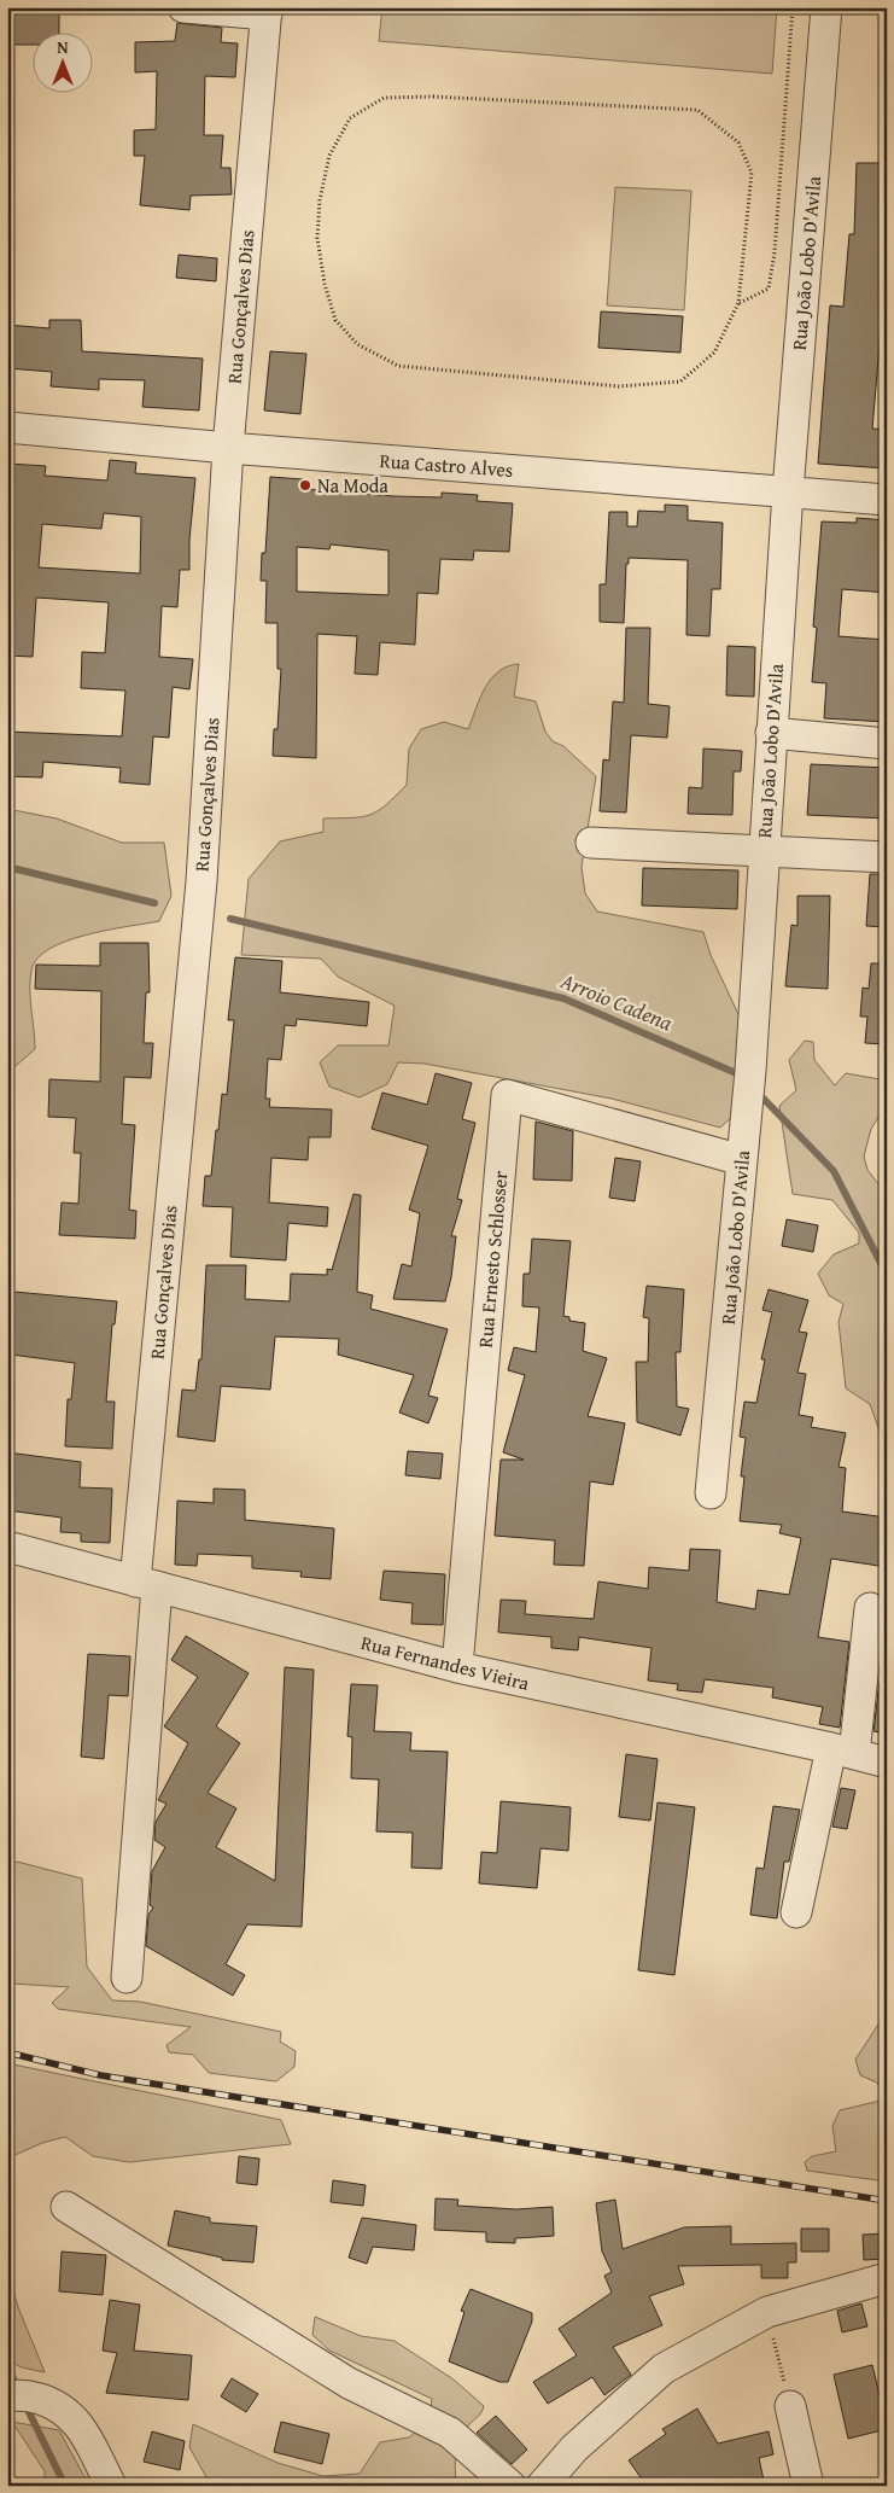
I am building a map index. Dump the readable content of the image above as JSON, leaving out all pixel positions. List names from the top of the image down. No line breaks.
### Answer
{"streets":{"street":["Rua João Lobo D'Avila","Rua Gonçalves Dias","Rua Castro Alves","Rua Ernesto Schlosser","Rua Fernandes Vieira"]},"crossings":[["Rua João Lobo D'Avila","Rua Castro Alves"],["Rua João Lobo D'Avila","Rua Ernesto Schlosser"],["Rua Gonçalves Dias","Rua Castro Alves"],["Rua Gonçalves Dias","Rua Fernandes Vieira"],["Rua Ernesto Schlosser","Rua Fernandes Vieira"]],"water":["Arroio Cadena"],"places":["Na Moda"],"north":"top"}
